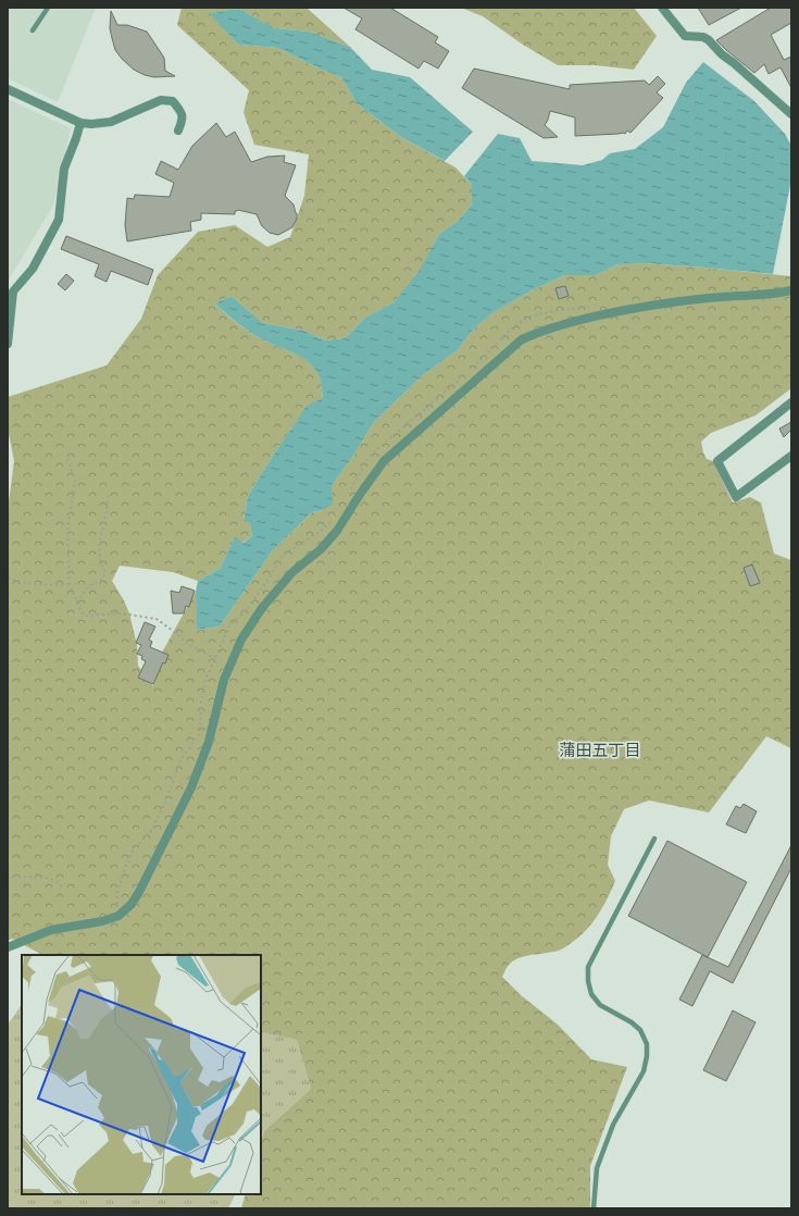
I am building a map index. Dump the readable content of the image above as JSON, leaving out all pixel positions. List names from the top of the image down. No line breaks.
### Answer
{"districts":["蒲田五丁目"]}
